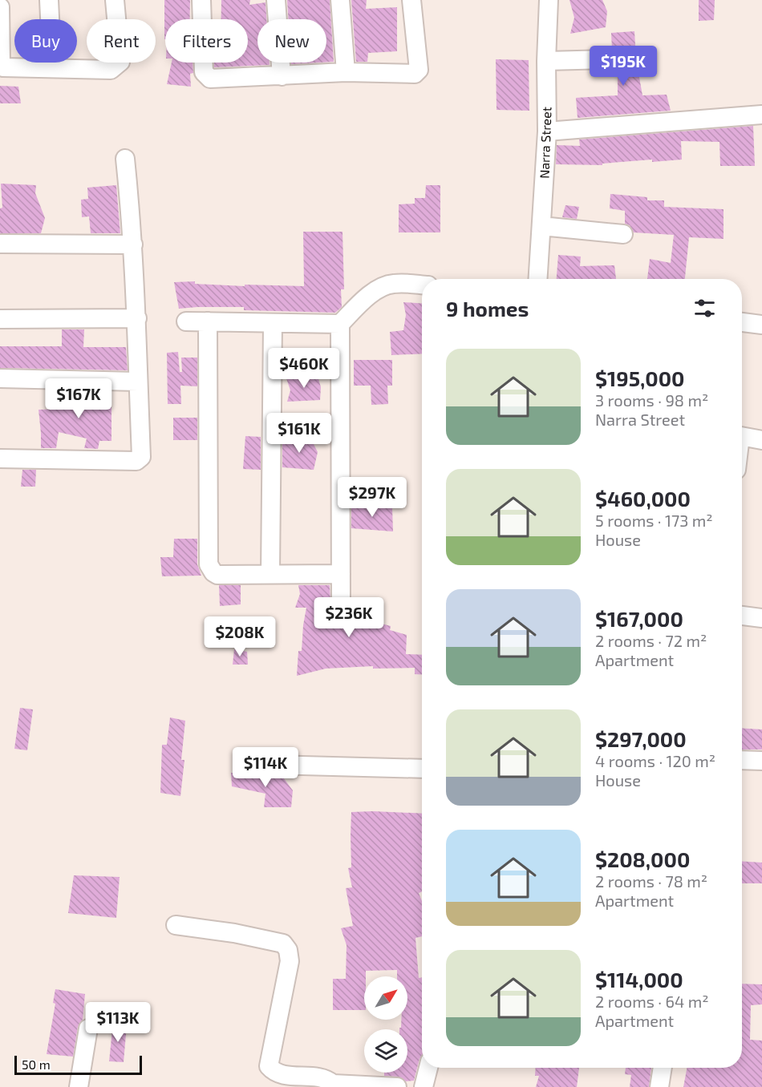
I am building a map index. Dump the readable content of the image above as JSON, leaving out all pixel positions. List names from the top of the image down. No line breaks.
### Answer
{"streets":{"street":["Narra Street"]},"scale_bar":"50 m","north":"top right","page":{"chip":["Buy","Rent","Filters","New"],"price":["$195K","$460K","$167K","$161K","$297K","$236K","$208K","$114K","$113K"],"heading":"9 homes","list":[{"name":"$195,000","note":"3 rooms · 98 m² · Narra Street"},{"name":"$460,000","note":"5 rooms · 173 m² · House"},{"name":"$167,000","note":"2 rooms · 72 m² · Apartment"},{"name":"$297,000","note":"4 rooms · 120 m² · House"},{"name":"$208,000","note":"2 rooms · 78 m² · Apartment"},{"name":"$114,000","note":"2 rooms · 64 m² · Apartment"}],"scale":"50 m"}}
